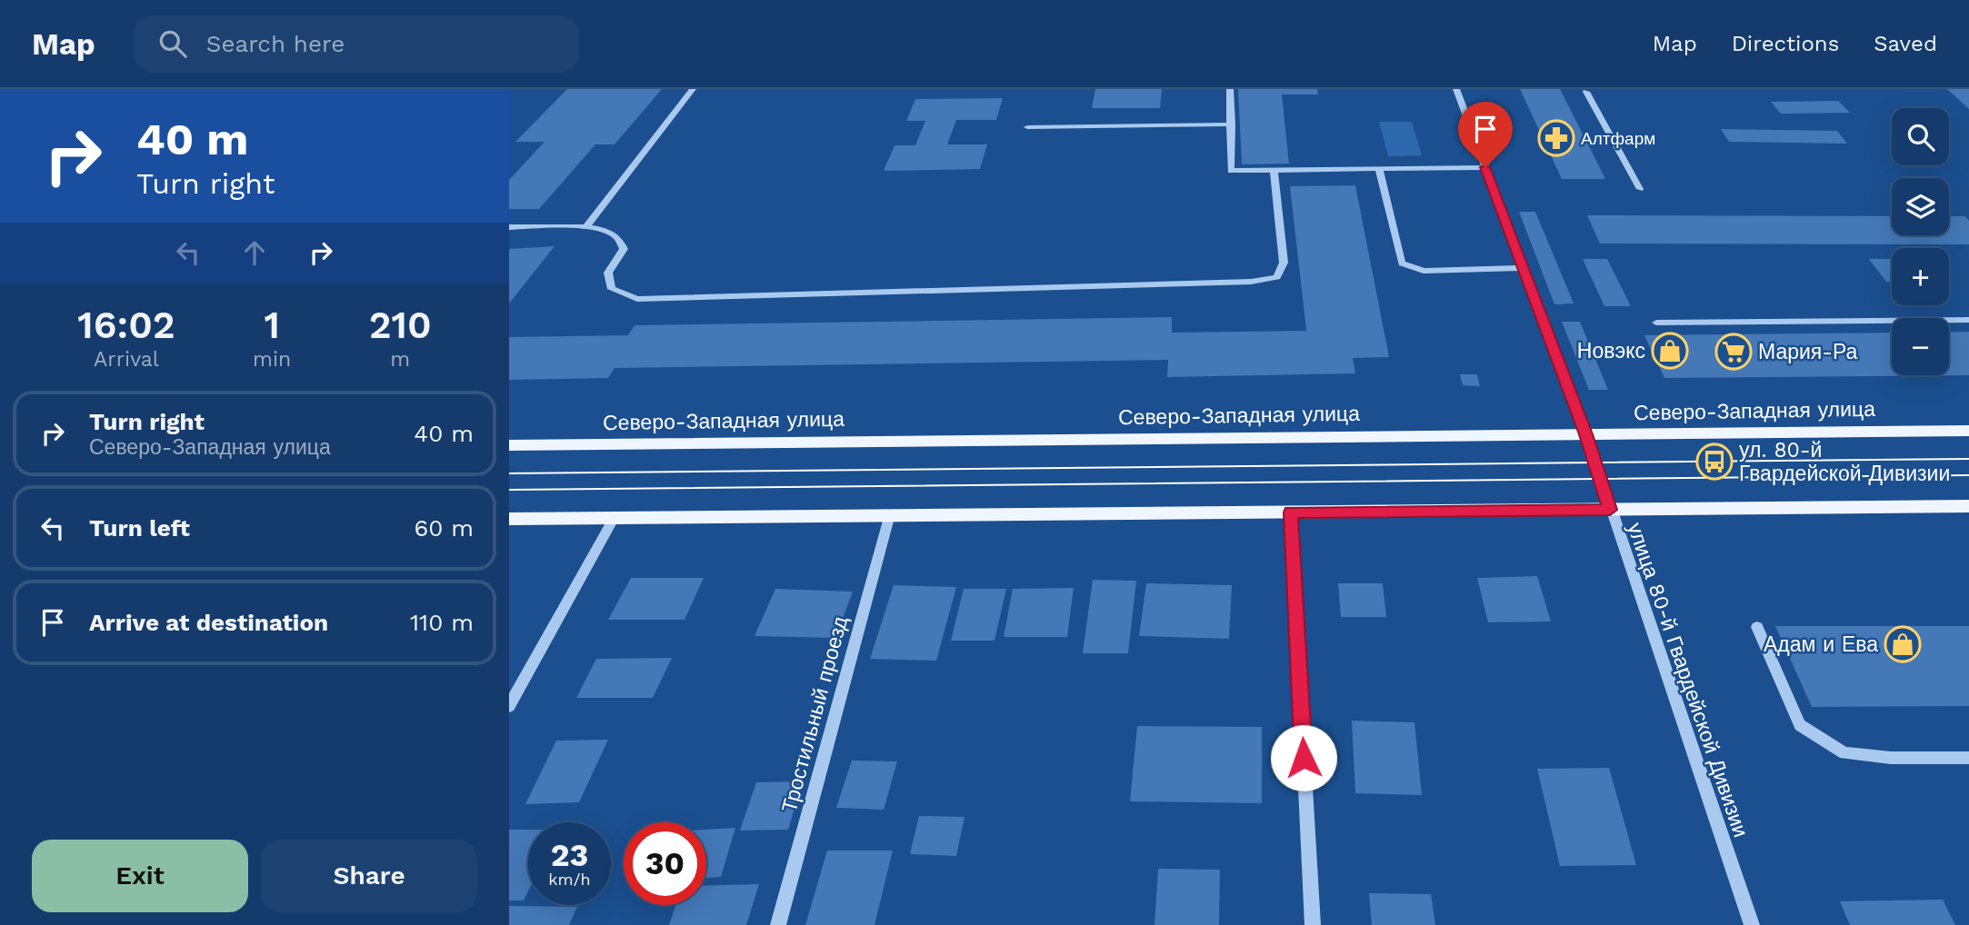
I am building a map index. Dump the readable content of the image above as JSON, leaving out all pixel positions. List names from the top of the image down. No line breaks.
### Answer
{"streets":{"main road":["Северо-Западная улица"],"street":["улица 80-й Гвардейской Дивизии","Тростильный проезд"]},"crossings":[["Северо-Западная улица","улица 80-й Гвардейской Дивизии"]],"places":{"pharmacy":["Алтфарм"],"shop":["Новэкс","Адам и Ева"],"supermarket":["Мария-Ра"],"bus stop":["ул. 80-й Гвардейской Дивизии"]},"page":{"header":"Map","search":"Search here","nav":["Map","Directions","Saved"],"turn":["40 m","Turn right"],"map_buttons":["+","−"],"eta":["16:02","Arrival","1","min","210","m"],"list":[{"name":"Turn right","note":"Северо-Западная улица","value":"40 m"},{"name":"Turn left","value":"60 m"},{"name":"Arrive at destination","value":"110 m"}],"speed":"23 km/h","limit":"30","buttons":["Exit","Share"]}}
